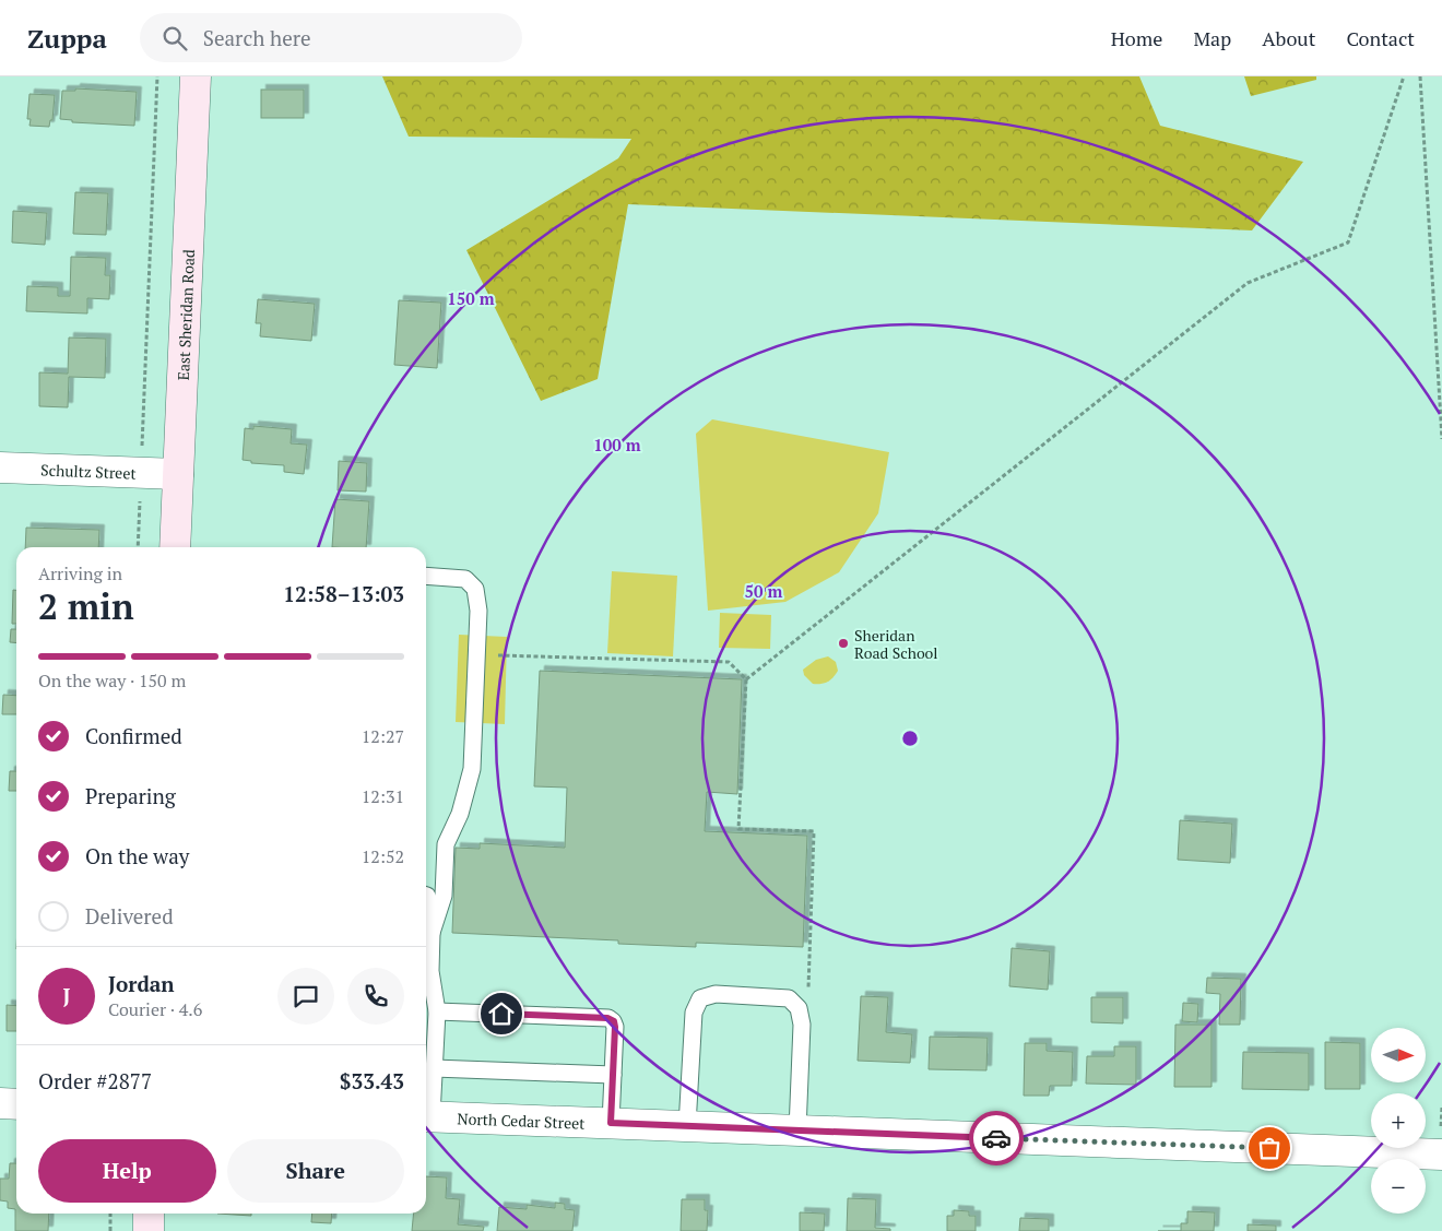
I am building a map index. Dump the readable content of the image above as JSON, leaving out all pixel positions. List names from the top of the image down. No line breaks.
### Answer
{"streets":{"street":["East Sheridan Road","Schultz Street","North Cedar Street"]},"crossings":[["East Sheridan Road","Schultz Street"]],"places":["Sheridan Road School"],"north":"right","page":{"header":"Zuppa","search":"Search here","nav":["Home","Map","About","Contact"],"heading":["2 min","Arriving in","12:58–13:03"],"panel":["Jordan","Courier · 4.6","Order #2877","$33.43"],"bar":"On the way · 150 m","list":[["Confirmed","12:27"],["Preparing","12:31"],["On the way","12:52"],"Delivered"],"round":"J","map_buttons":["+","−"],"buttons":["Help","Share"]},"rings":["150 m","100 m","50 m"]}
